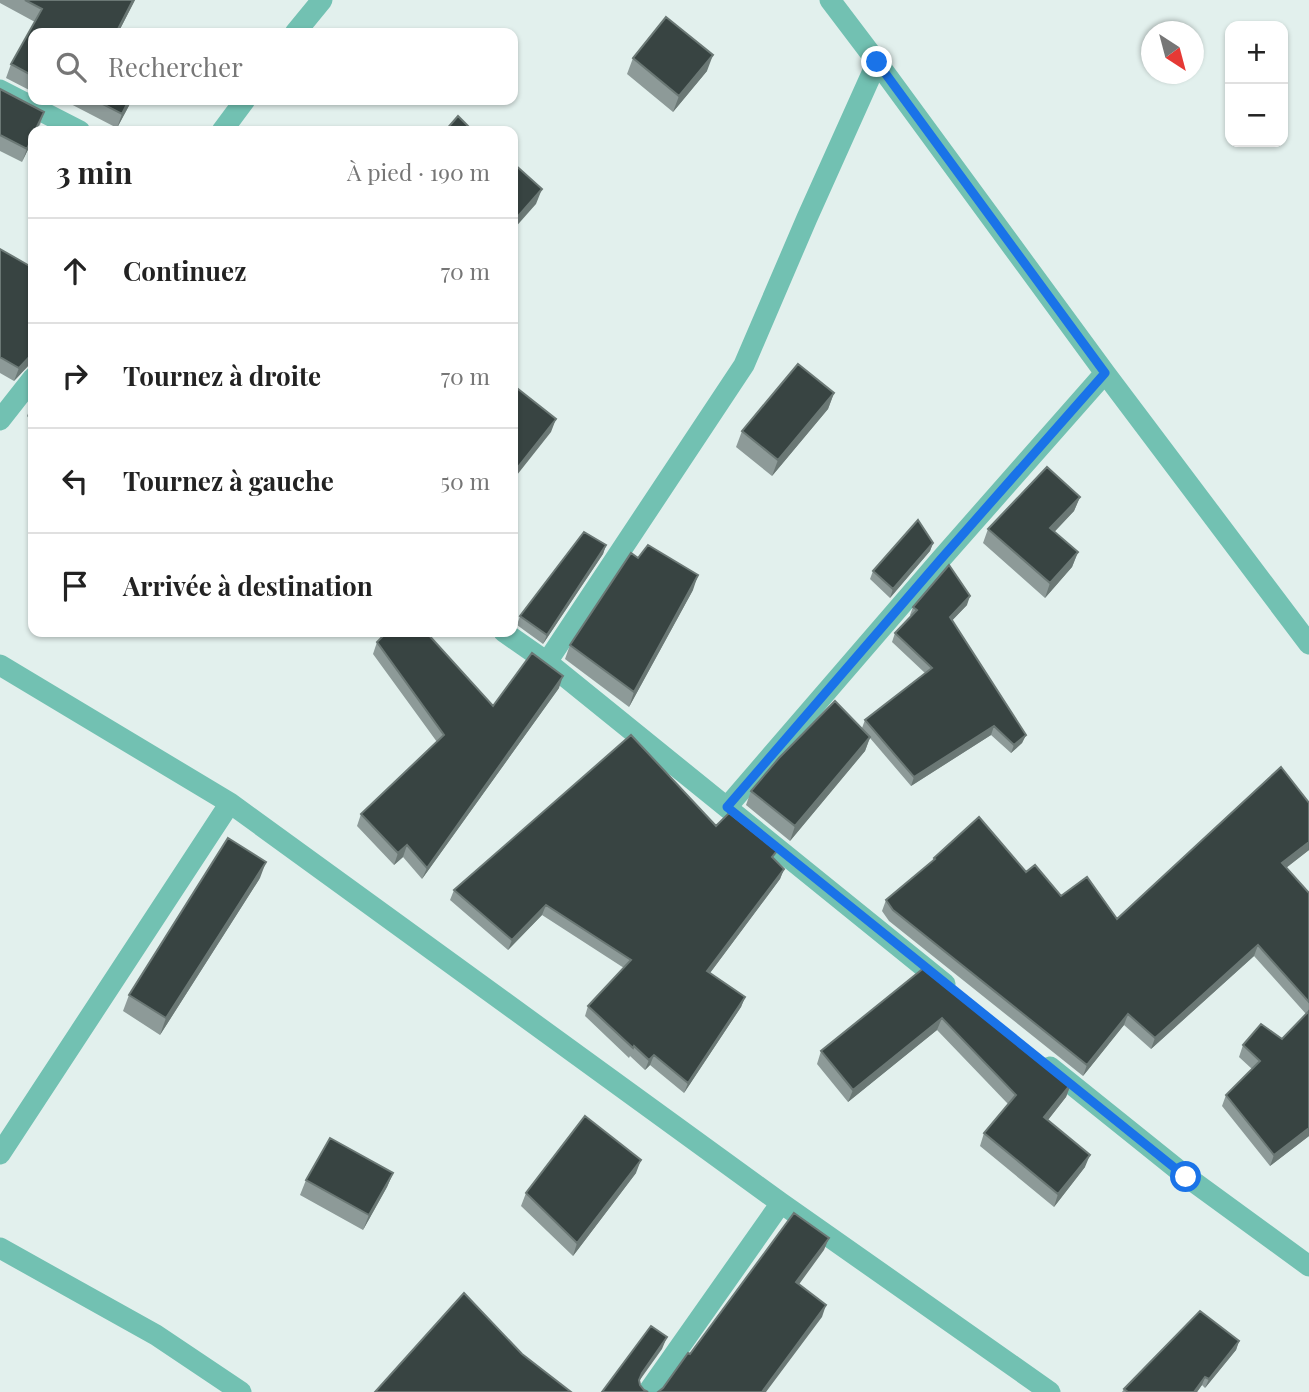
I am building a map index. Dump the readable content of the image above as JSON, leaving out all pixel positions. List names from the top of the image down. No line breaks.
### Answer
{"north":"bottom right","page":{"map_buttons":["+","−"],"search":"Rechercher","heading":["3 min","À pied · 190 m"],"list":[["Continuez","70 m"],["Tournez à droite","70 m"],["Tournez à gauche","50 m"],"Arrivée à destination"]}}
